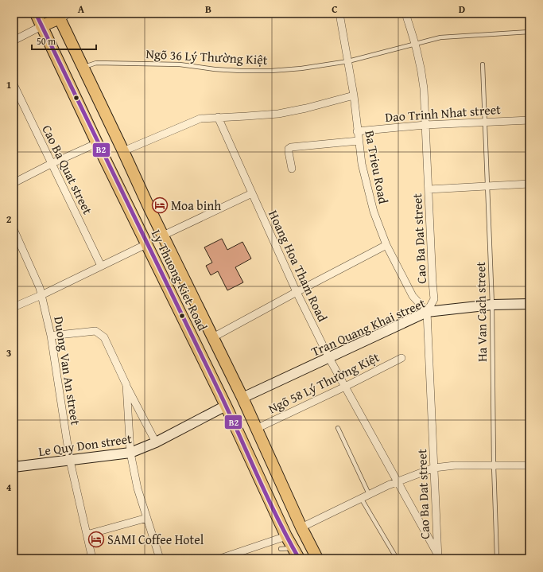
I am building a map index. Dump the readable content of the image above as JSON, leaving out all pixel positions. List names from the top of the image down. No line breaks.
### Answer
{"streets":{"main road":["Ly Thuong Kiet Road","Tran Quang Khai street","Le Quy Don street"],"street":["Dao Trinh Nhat street","Ba Trieu Road","Cao Ba Quat street","Cao Ba Dat street","Hoang Hoa Tham Road","Duong Van An street","Ngõ 58 Lý Thường Kiệt"],"lane":["Ngõ 36 Lý Thường Kiệt","Ha Van Cach street"]},"crossings":[["Ngõ 36 Lý Thường Kiệt","Ba Trieu Road"],["Ngõ 36 Lý Thường Kiệt","Cao Ba Dat street"],["Ngõ 36 Lý Thường Kiệt","Ly Thuong Kiet Road"],["Dao Trinh Nhat street","Ba Trieu Road"],["Dao Trinh Nhat street","Cao Ba Dat street"],["Dao Trinh Nhat street","Ha Van Cach street"],["Ba Trieu Road","Cao Ba Dat street"],["Ba Trieu Road","Tran Quang Khai street"],["Cao Ba Dat street","Hoang Hoa Tham Road"],["Cao Ba Dat street","Tran Quang Khai street"],["Hoang Hoa Tham Road","Tran Quang Khai street"],["Hoang Hoa Tham Road","Ngõ 58 Lý Thường Kiệt"],["Ly Thuong Kiet Road","Tran Quang Khai street"],["Ly Thuong Kiet Road","Ngõ 58 Lý Thường Kiệt"],["Ly Thuong Kiet Road","Le Quy Don street"],["Ha Van Cach street","Tran Quang Khai street"],["Duong Van An street","Le Quy Don street"]],"places":{"hotel":["Moa binh","SAMI Coffee Hotel"]},"lines":["transit line B2"],"scale_bar":"50 m","grid":{"columns":["A","B","C","D"],"rows":["1","2","3","4"]}}
